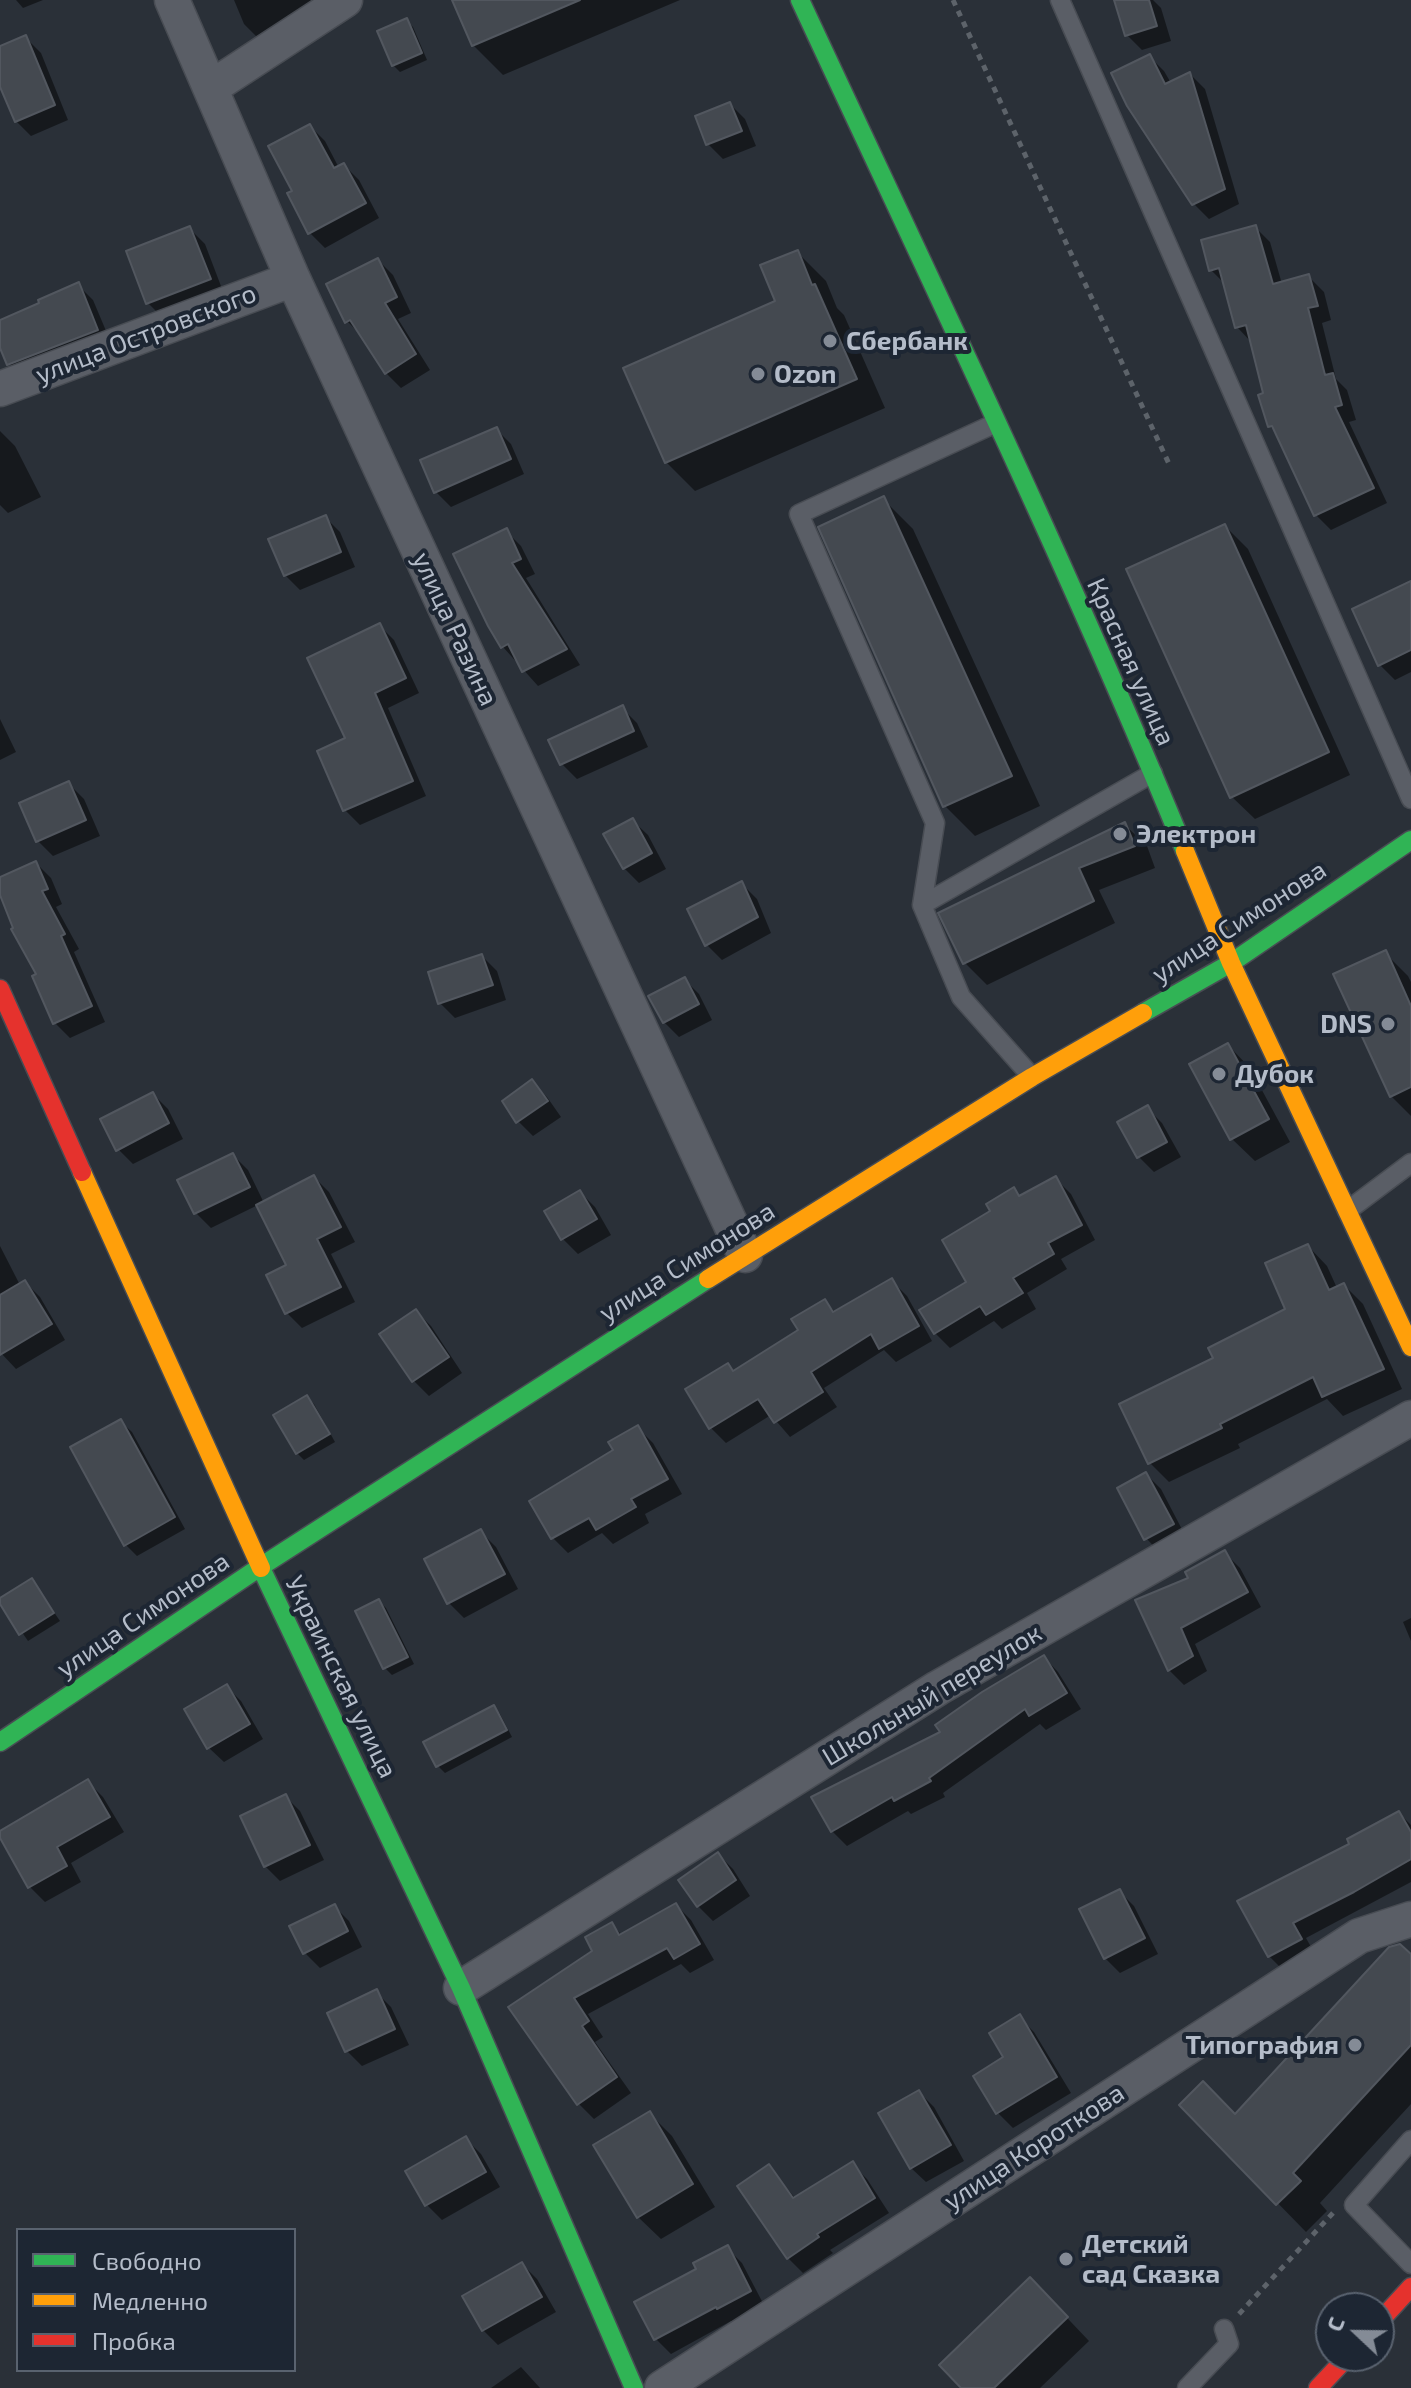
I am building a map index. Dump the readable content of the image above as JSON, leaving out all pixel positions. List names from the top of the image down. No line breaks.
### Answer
{"streets":{"street":["улица Островского","улица Разина","Красная улица","улица Симонова","Украинская улица","Школьный переулок","улица Короткова"]},"crossings":[["улица Островского","улица Разина"],["улица Разина","улица Симонова"],["Красная улица","улица Симонова"],["улица Симонова","Украинская улица"],["Украинская улица","Школьный переулок"]],"places":["Сбербанк","Ozon","Электрон","DNS","Дубок","Типография","Детский сад Сказка"],"legend":["Свободно","Медленно","Пробка"],"north":"left"}
